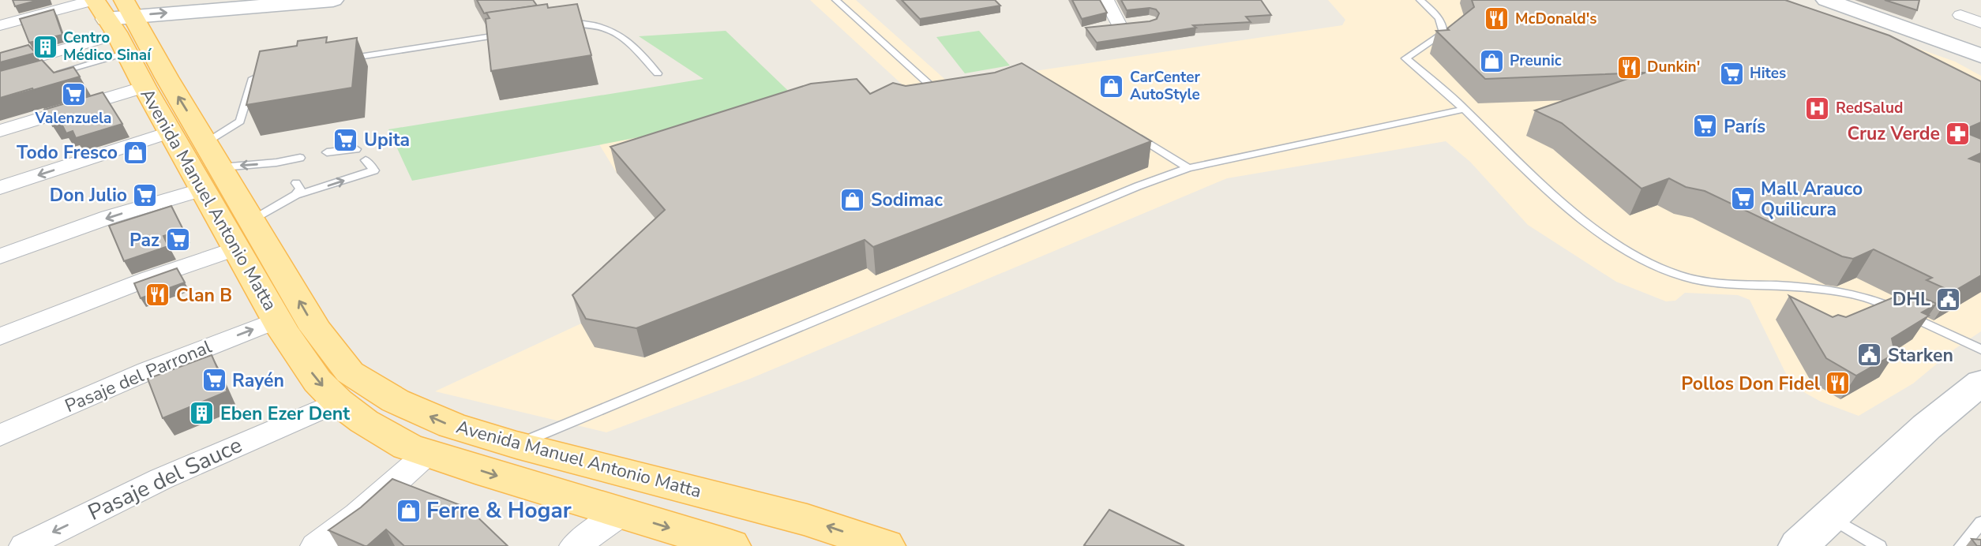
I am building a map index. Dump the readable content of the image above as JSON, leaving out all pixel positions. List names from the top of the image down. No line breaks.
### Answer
{"streets":{"main road":["Avenida Manuel Antonio Matta"],"street":["Pasaje del Parronal","Pasaje del Sauce"]},"crossings":[["Avenida Manuel Antonio Matta","Pasaje del Parronal"],["Avenida Manuel Antonio Matta","Pasaje del Sauce"]],"places":{"restaurant":["McDonald's","Dunkin'","Clan B","Pollos Don Fidel"],"building":["Centro Médico Sinaí","Eben Ezer Dent"],"shop":["Preunic","CarCenter AutoStyle","Todo Fresco","Sodimac","Ferre & Hogar"],"supermarket":["Hites","Valenzuela","París","Upita","Don Julio","Mall Arauco Quilicura","Paz","Rayén"],"hospital":["RedSalud"],"pharmacy":["Cruz Verde"],"public building":["DHL","Starken"]}}
